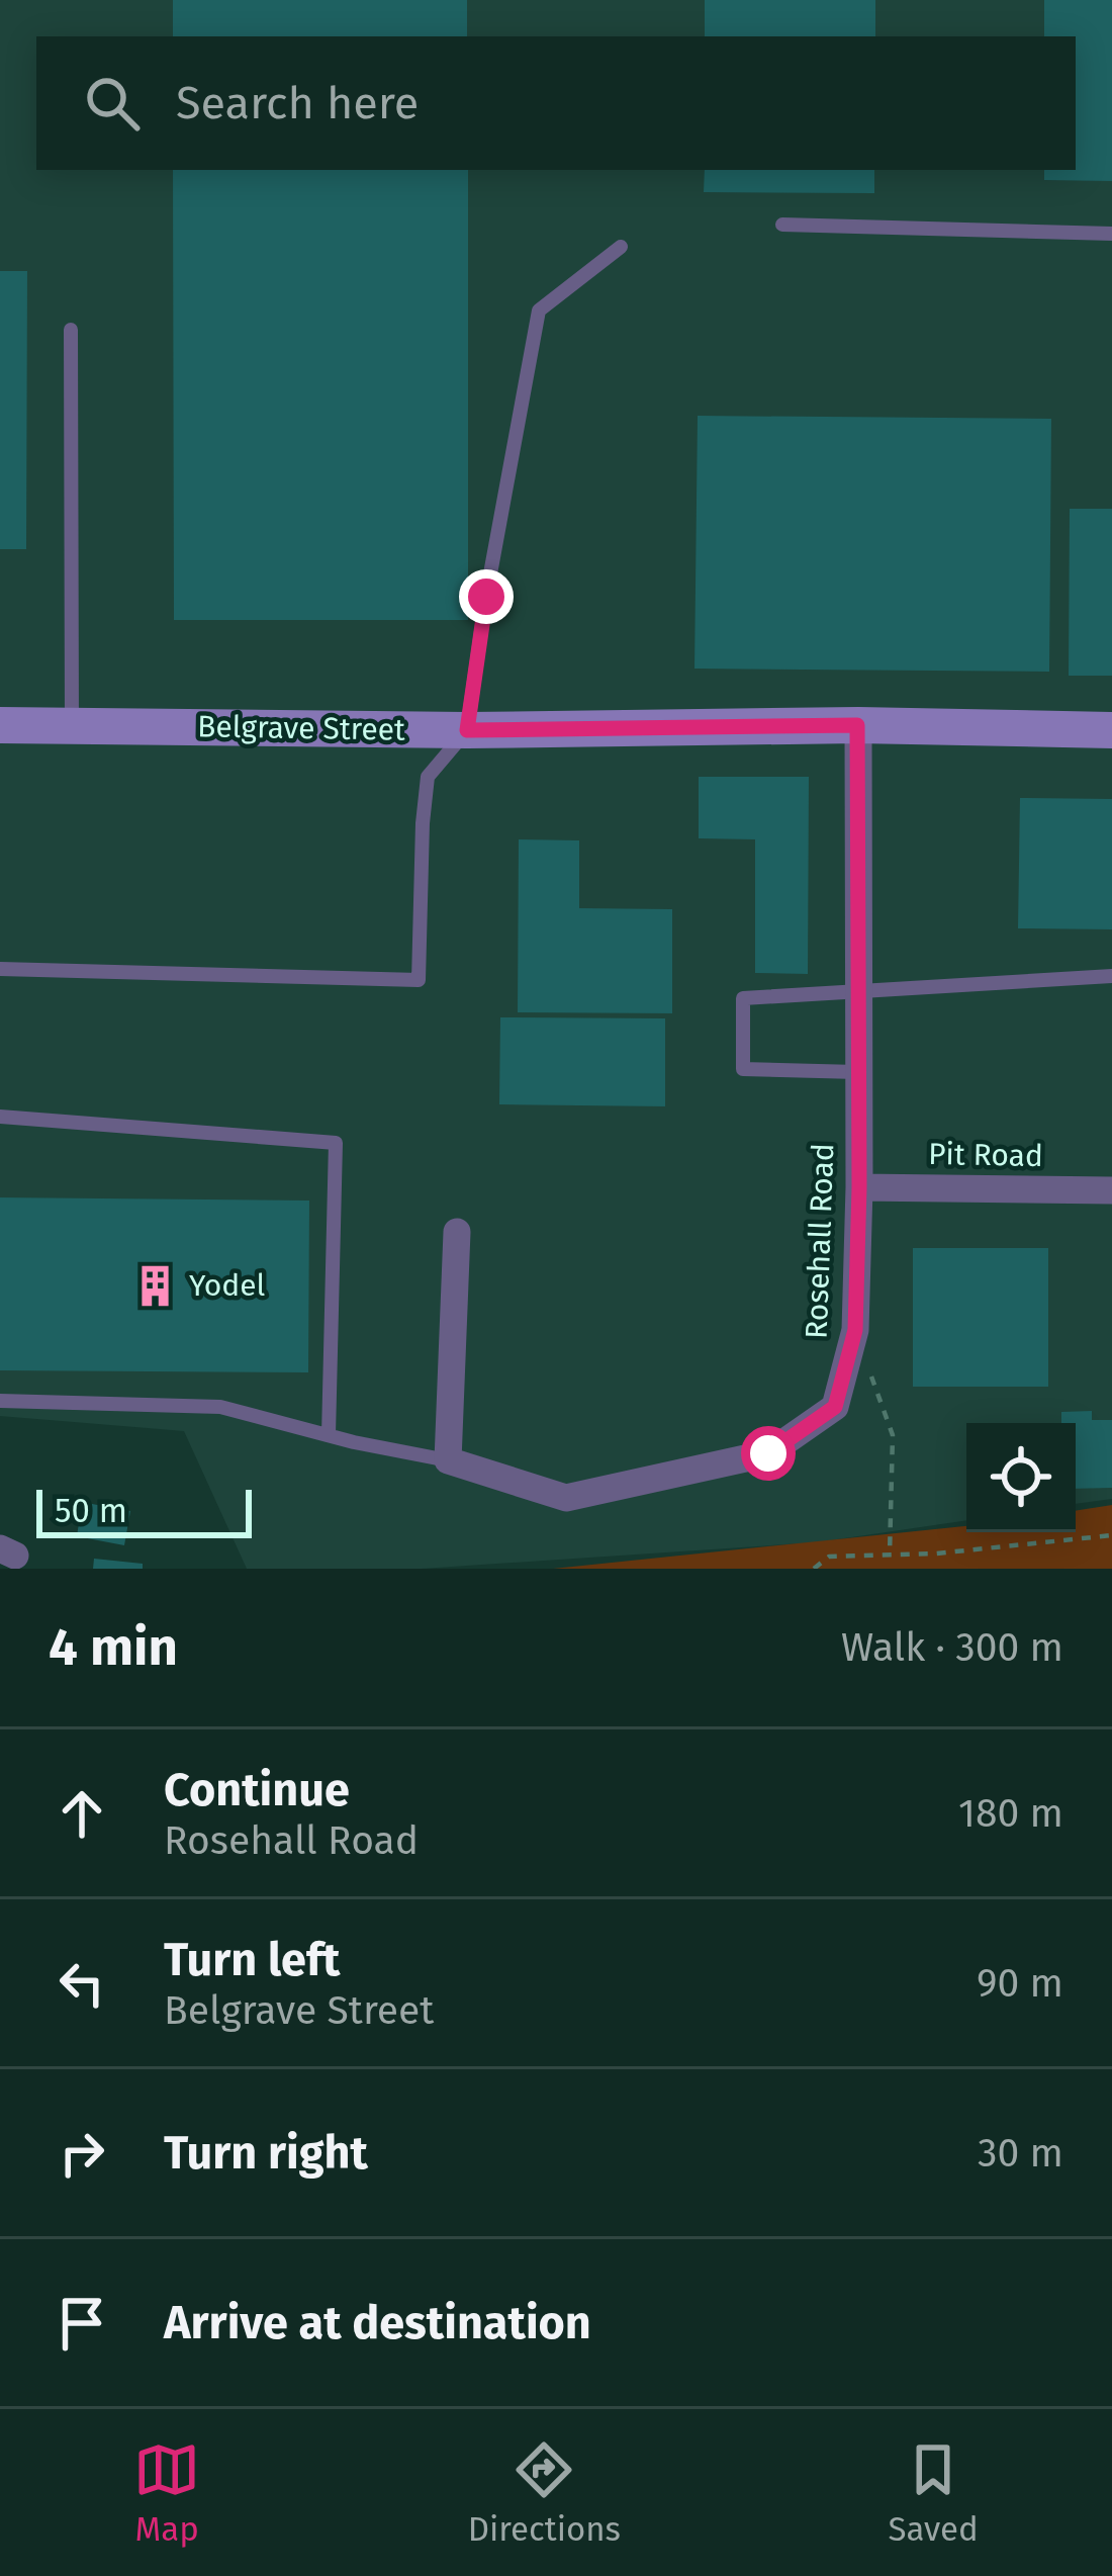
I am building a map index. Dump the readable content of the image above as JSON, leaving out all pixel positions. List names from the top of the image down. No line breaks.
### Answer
{"streets":{"street":["Belgrave Street","Pit Road","Rosehall Road"]},"crossings":[["Belgrave Street","Rosehall Road"],["Pit Road","Rosehall Road"]],"places":{"building":["Yodel"]},"scale_bar":"50 m","page":{"search":"Search here","scale":"50 m","heading":["4 min","Walk · 300 m"],"list":[["Continue","Rosehall Road","180 m"],["Turn left","Belgrave Street","90 m"],["Turn right","30 m"],"Arrive at destination"],"nav":["Map","Directions","Saved"]}}
